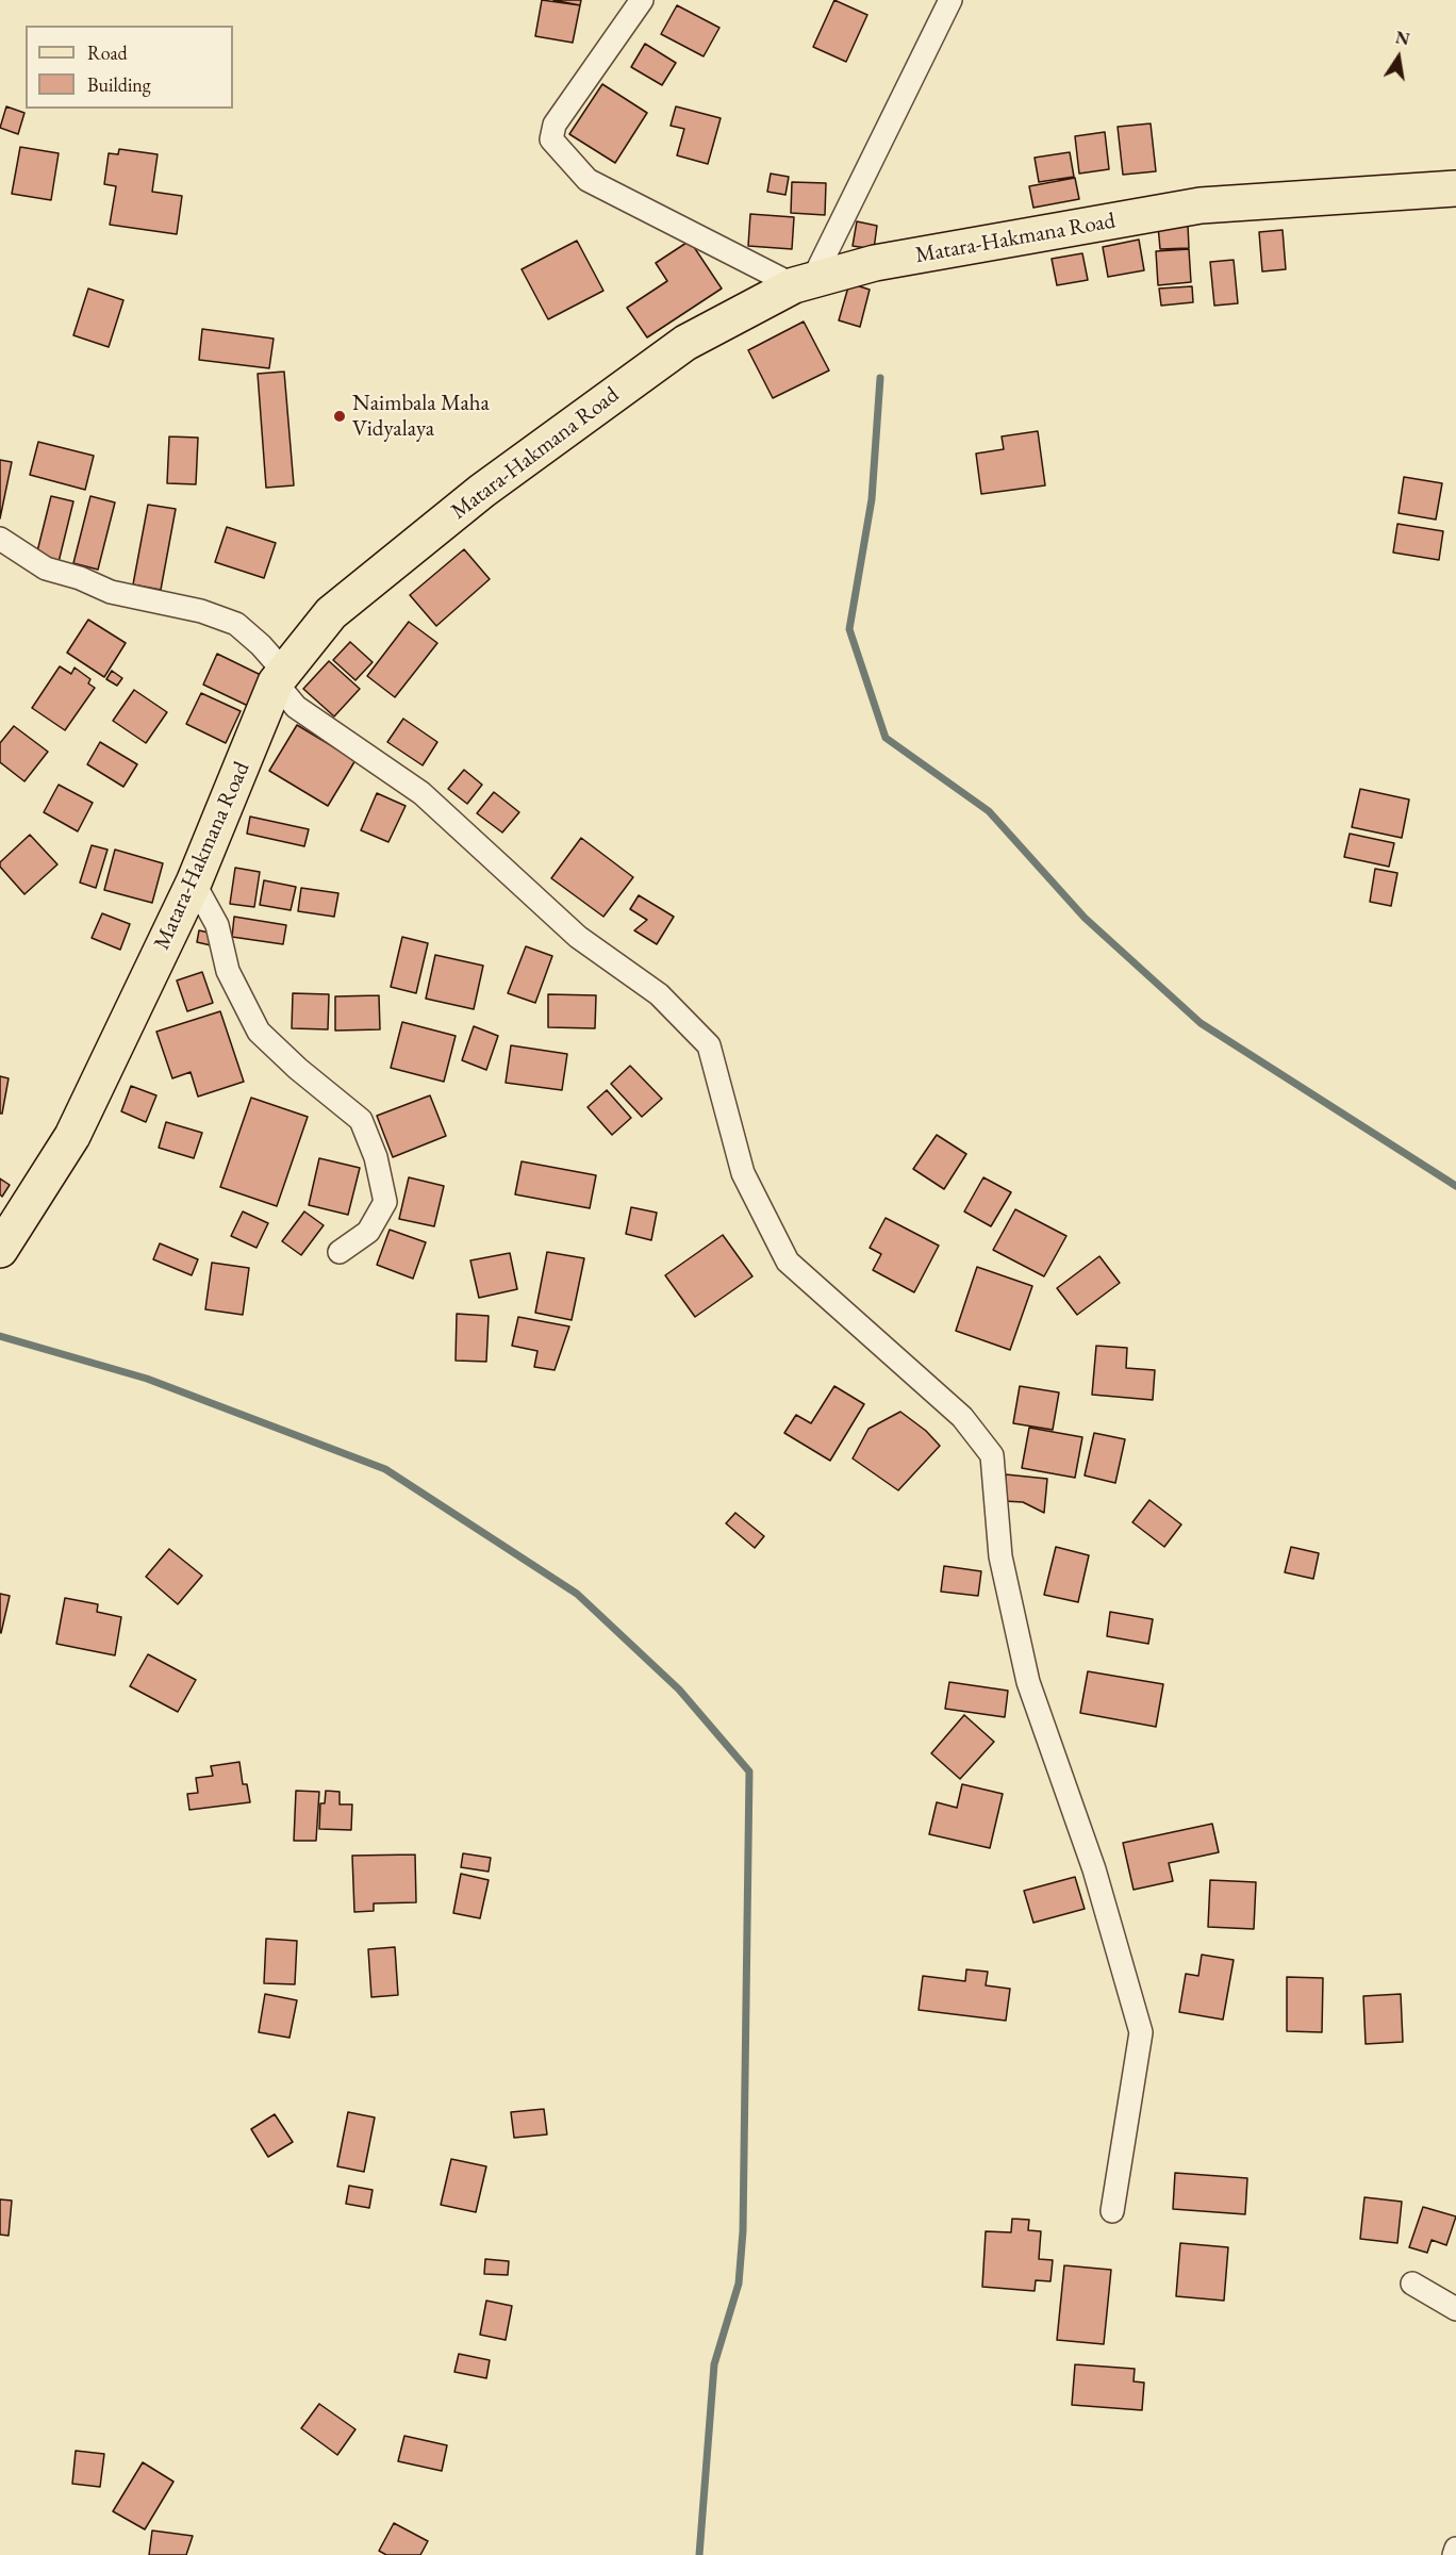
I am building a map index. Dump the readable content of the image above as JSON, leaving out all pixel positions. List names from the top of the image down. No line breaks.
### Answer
{"streets":{"main road":["Matara-Hakmana Road"]},"places":["Naimbala Maha Vidyalaya"],"legend":["Road","Building"],"north":"top"}
